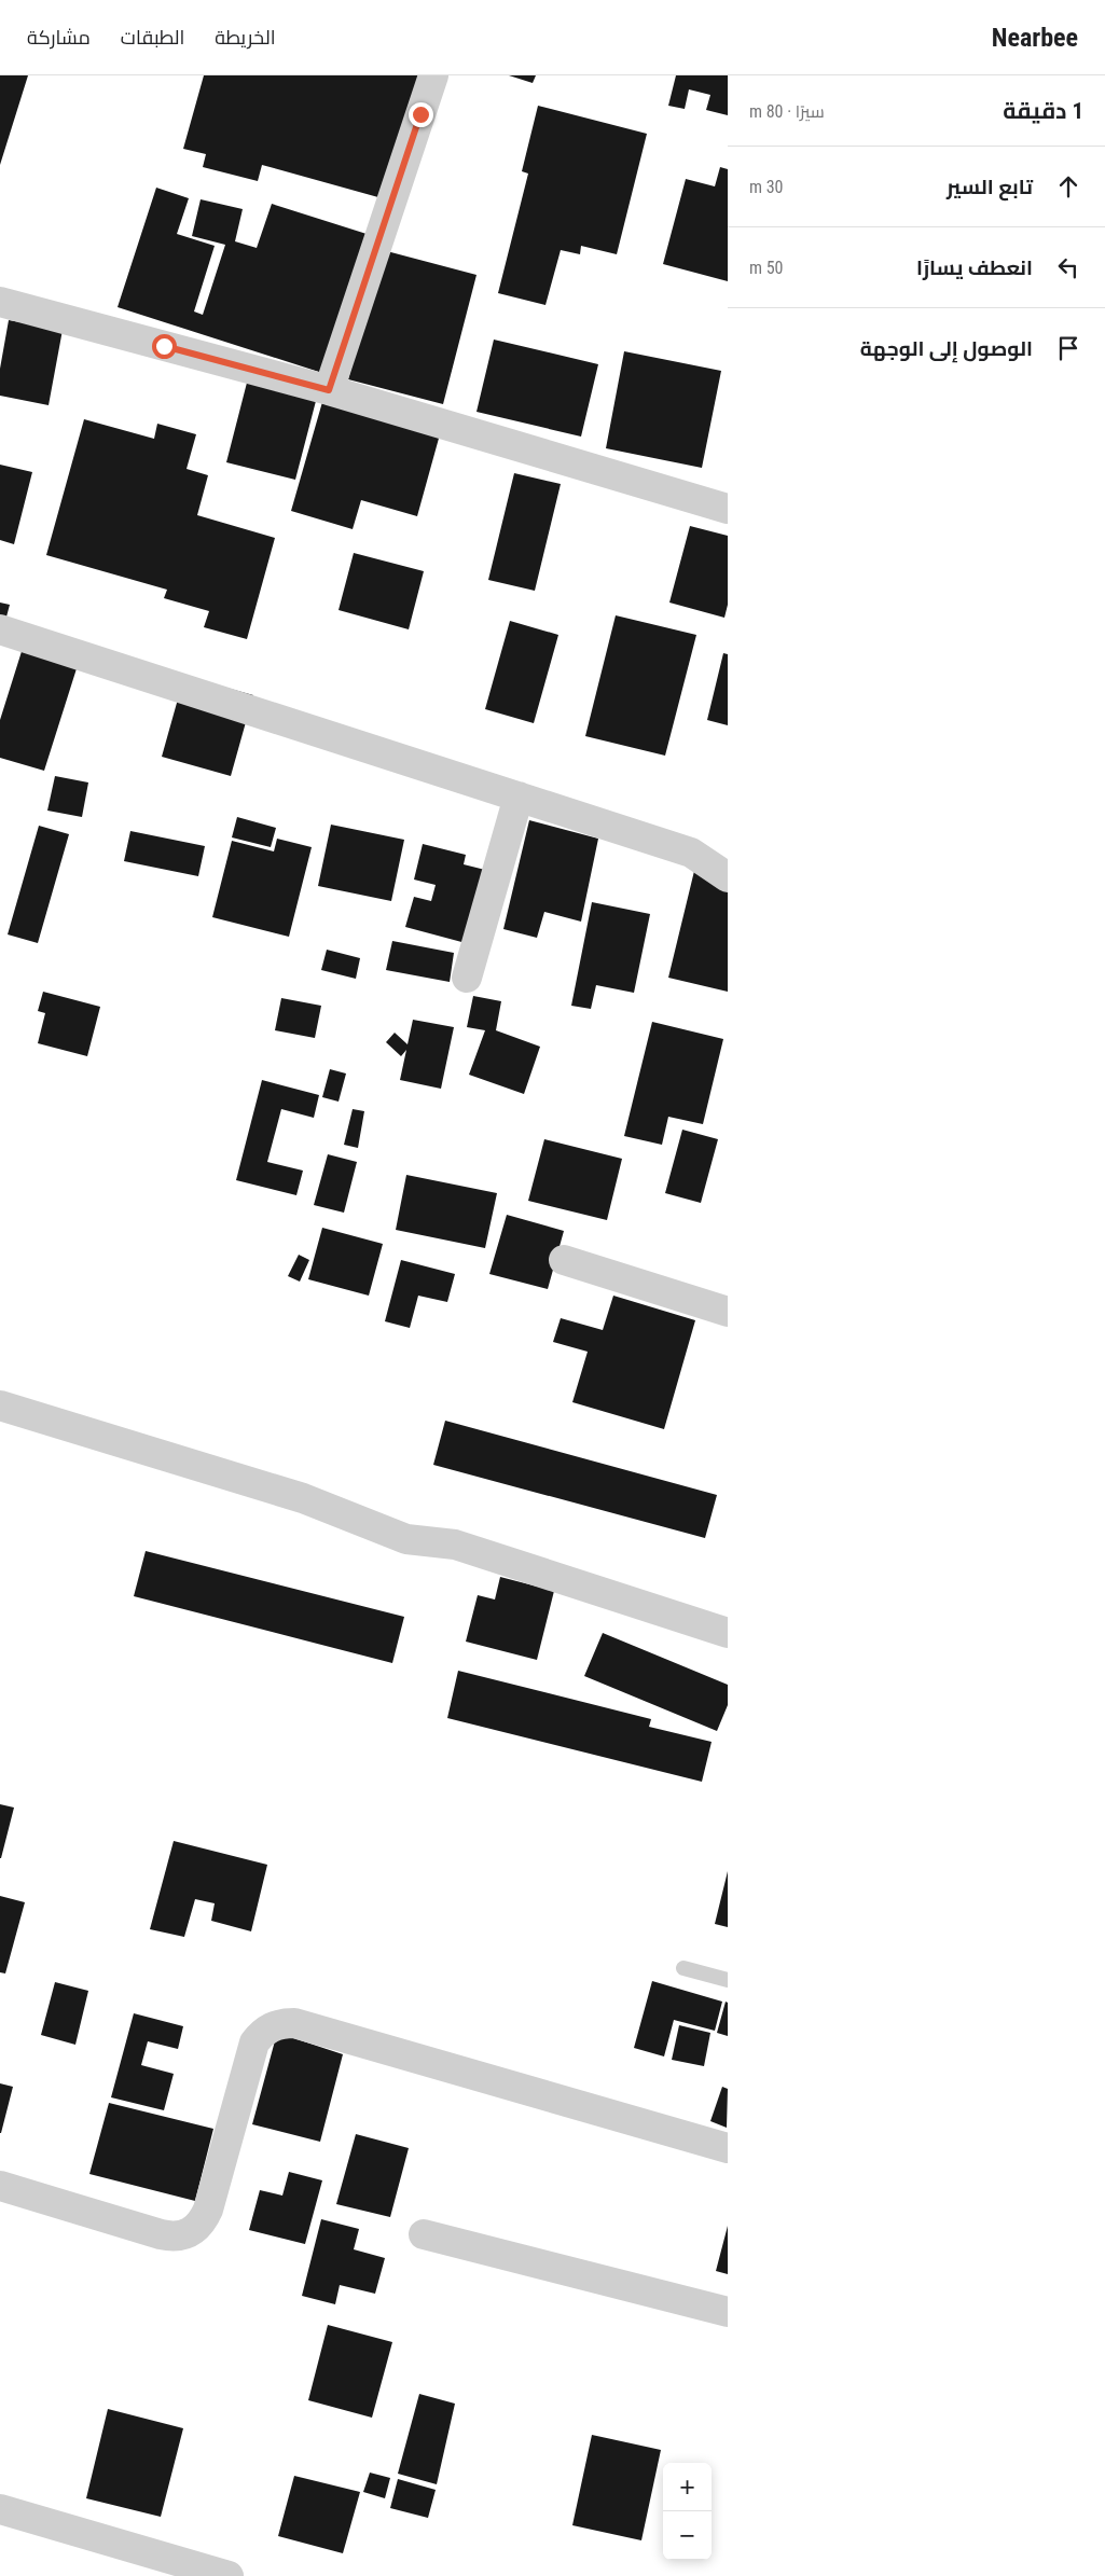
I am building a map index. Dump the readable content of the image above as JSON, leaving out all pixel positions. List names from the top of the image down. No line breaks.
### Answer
{"page":{"header":"Nearbee","nav":["الخريطة","الطبقات","مشاركة"],"heading":["1 دقيقة","سيرًا · 80 m"],"list":[["تابع السير","30 m"],["انعطف يسارًا","50 m"],"الوصول إلى الوجهة"],"map_buttons":["+","−"]}}
